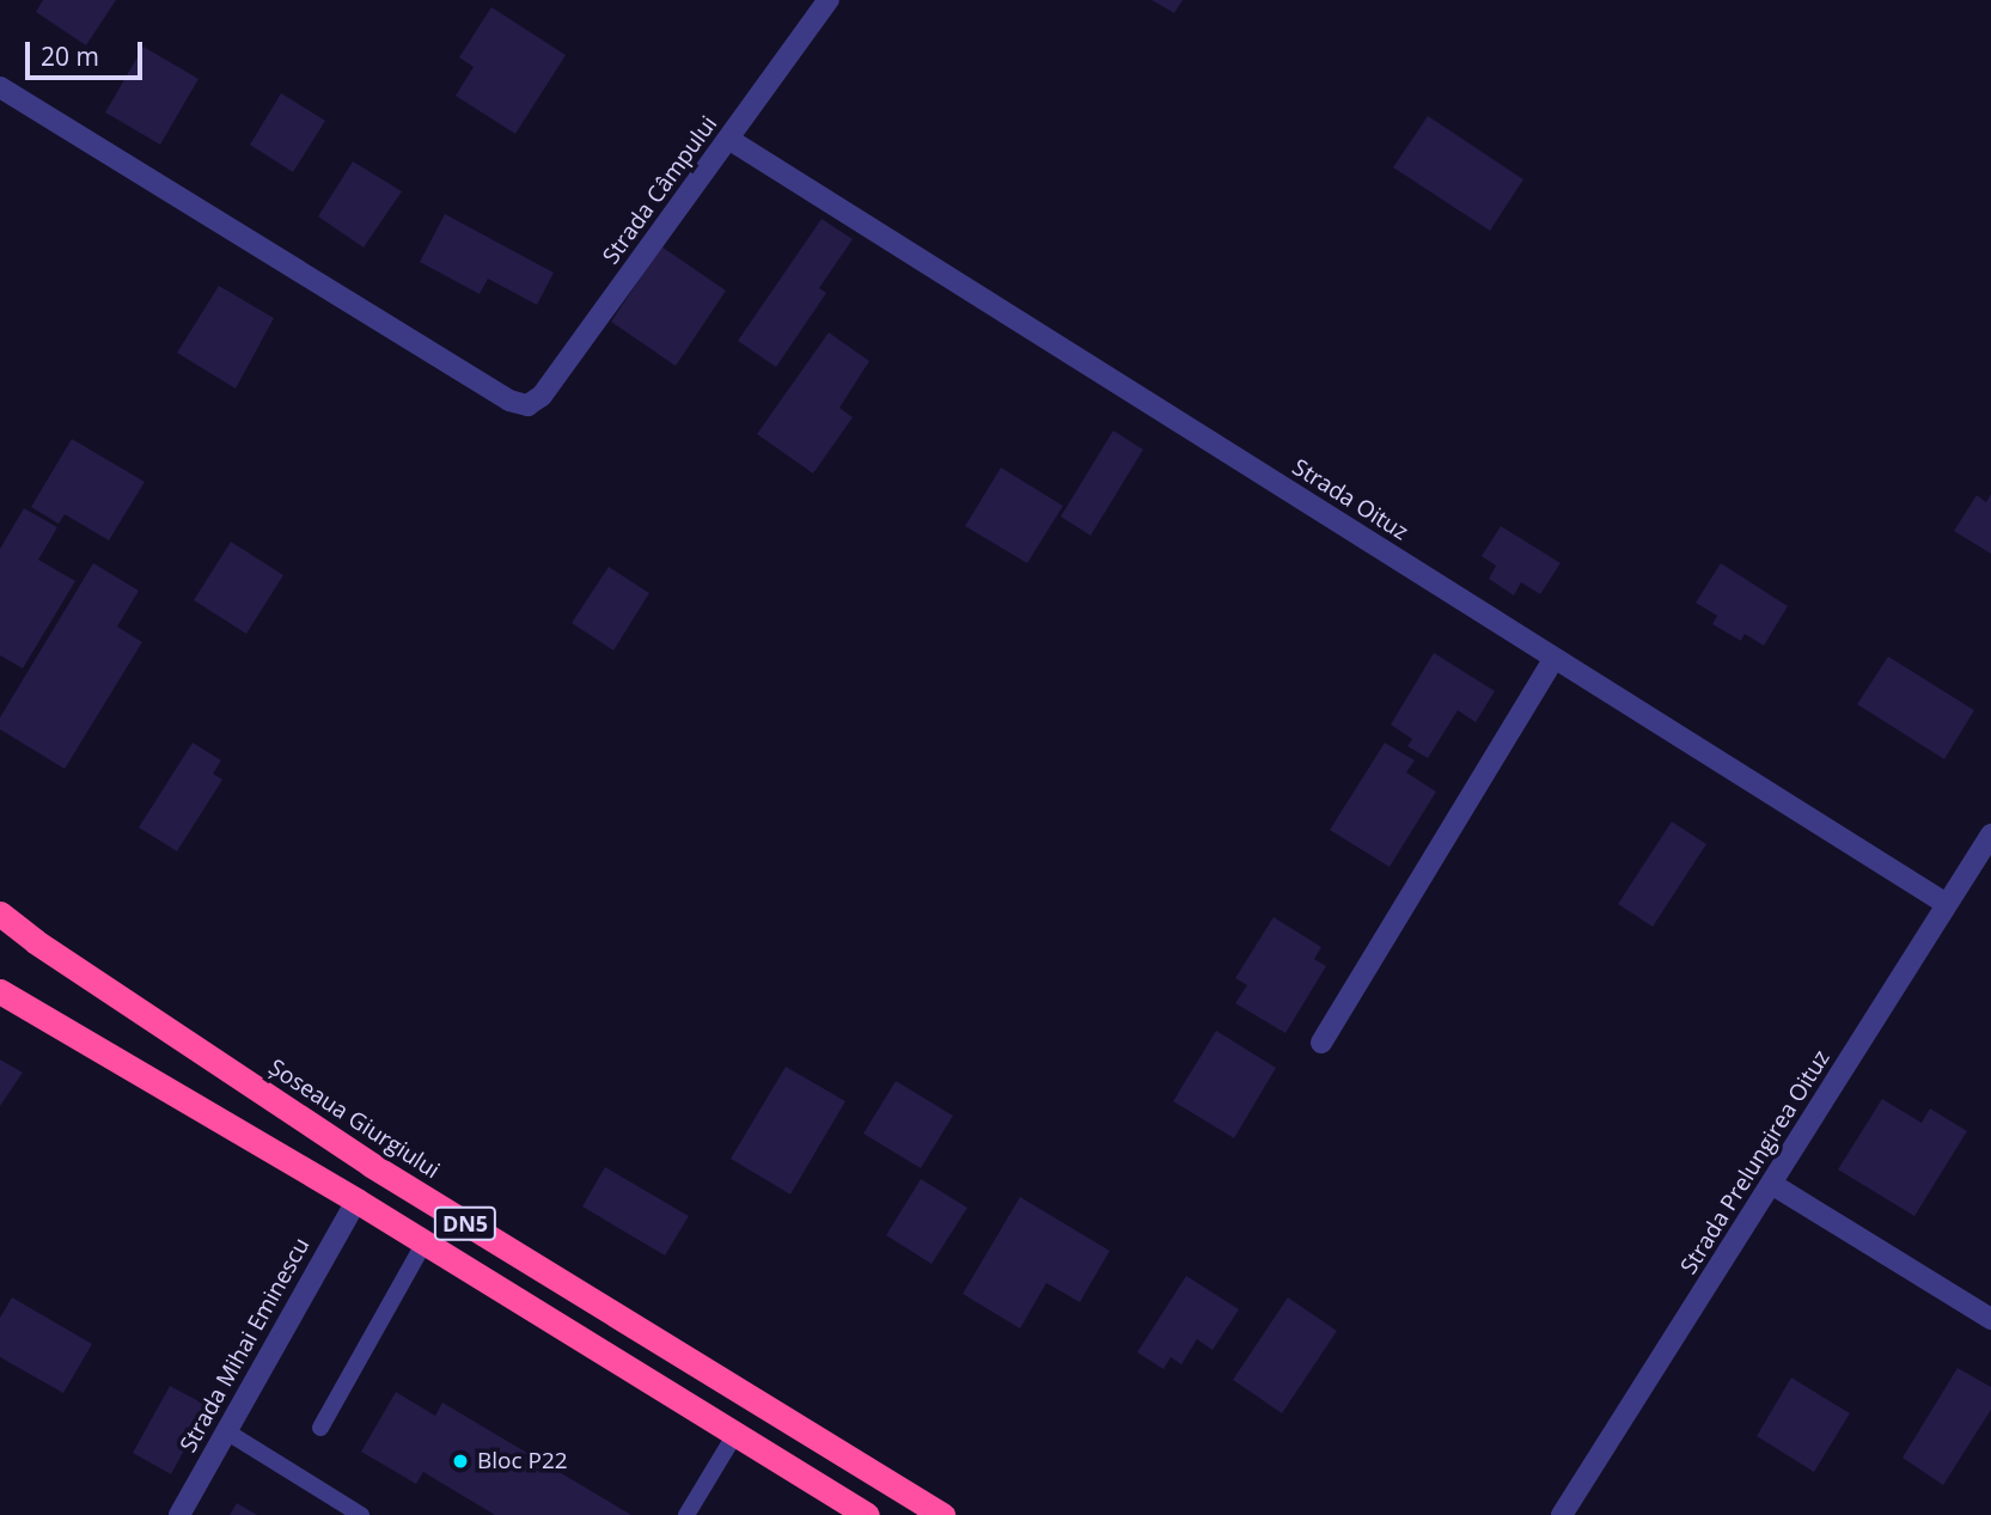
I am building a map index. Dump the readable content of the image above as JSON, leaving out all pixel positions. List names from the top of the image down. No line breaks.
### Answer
{"streets":{"highway":["Șoseaua Giurgiului","DN5"],"street":["Strada Câmpului","Strada Oituz","Strada Prelungirea Oituz","Strada Mihai Eminescu"]},"crossings":[["Strada Câmpului","Strada Oituz"],["Strada Oituz","Strada Prelungirea Oituz"],["DN5","Strada Mihai Eminescu"]],"places":["Bloc P22"],"scale_bar":"20 m"}
